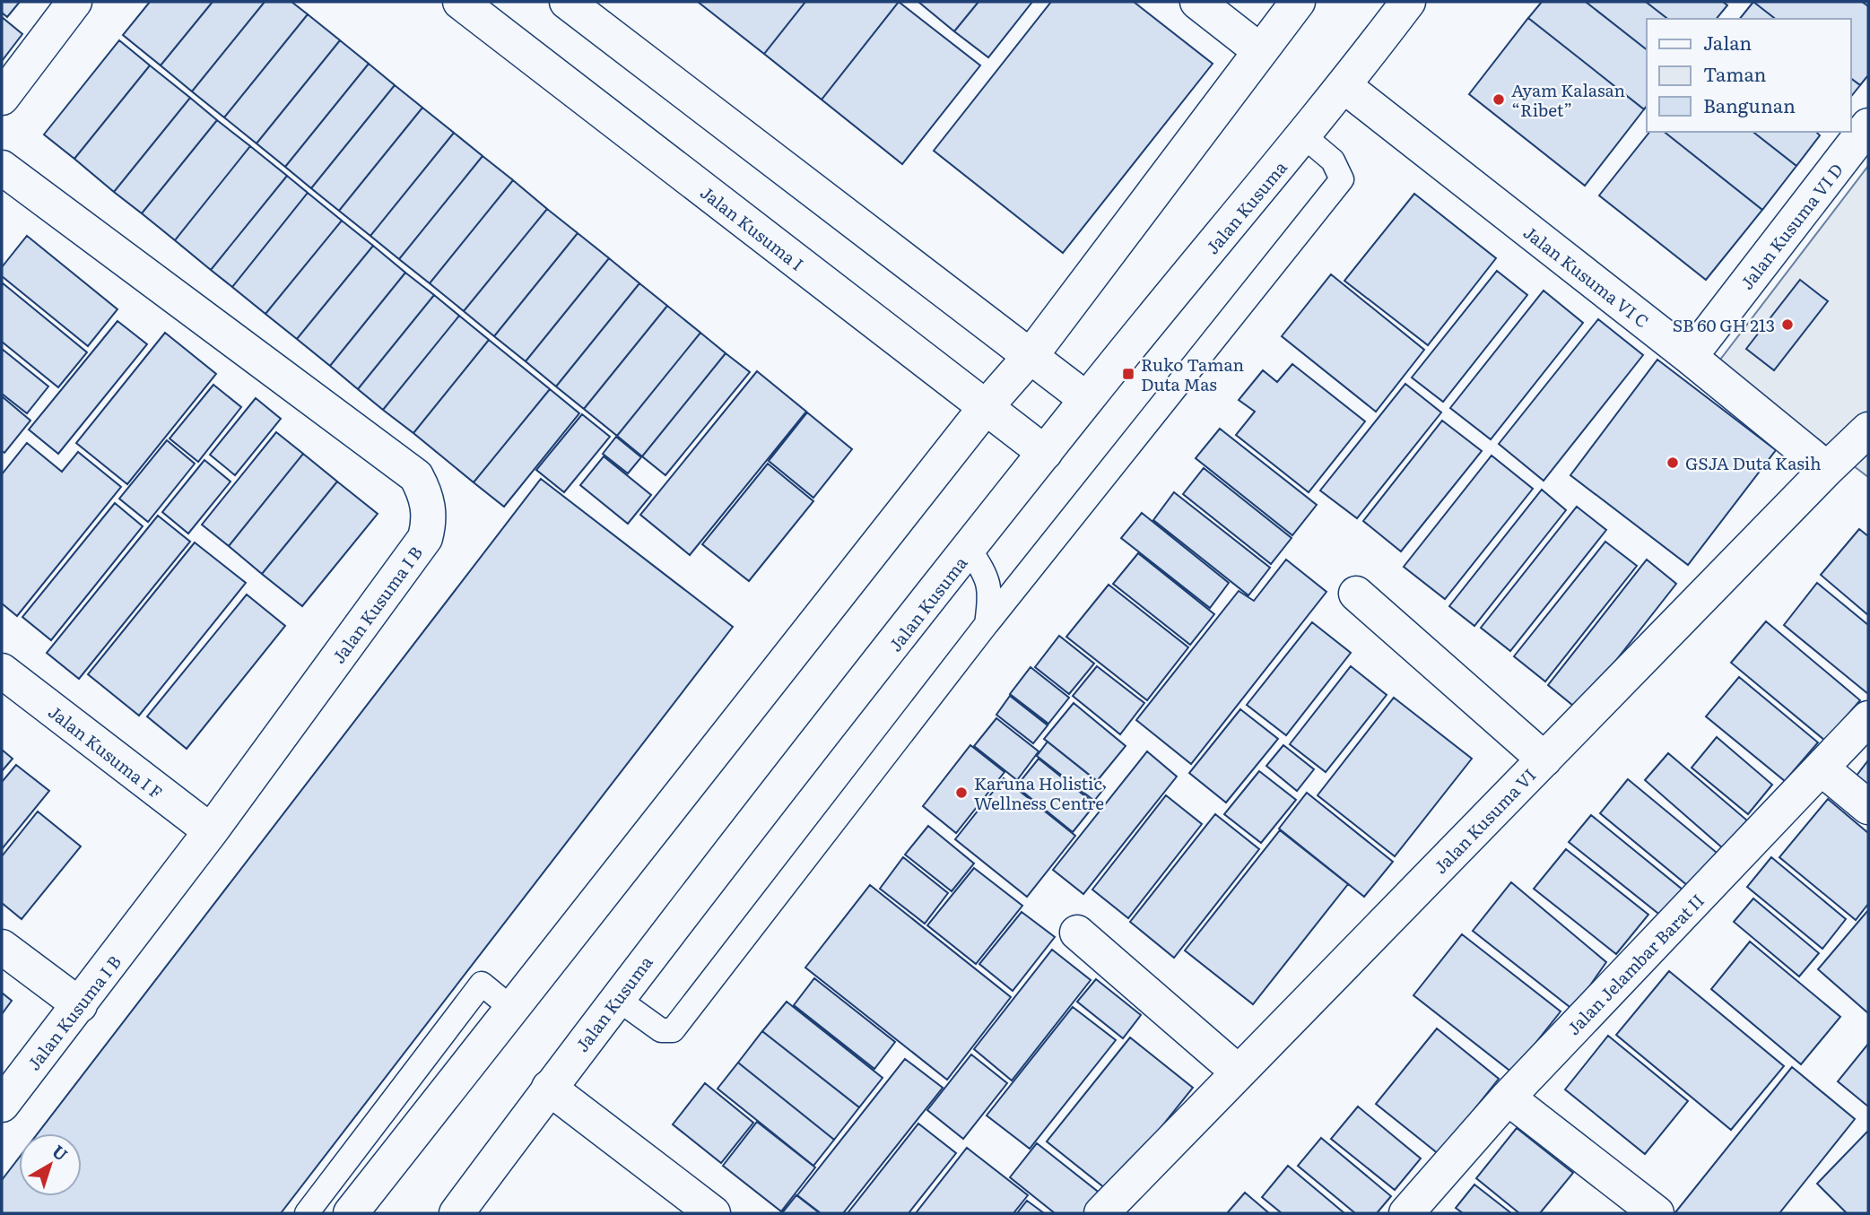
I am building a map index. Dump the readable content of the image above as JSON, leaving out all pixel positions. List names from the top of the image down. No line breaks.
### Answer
{"streets":{"street":["Jalan Kusuma","Jalan Kusuma VI D","Jalan Kusuma I","Jalan Kusuma VI C","Jalan Kusuma I B","Jalan Kusuma I F","Jalan Kusuma VI","Jalan Jelambar Barat II"]},"crossings":[["Jalan Kusuma","Jalan Kusuma I"],["Jalan Kusuma","Jalan Kusuma VI C"],["Jalan Kusuma VI D","Jalan Kusuma VI C"],["Jalan Kusuma VI C","Jalan Kusuma VI"],["Jalan Kusuma I B","Jalan Kusuma I F"]],"places":{"other":["Ayam Kalasan “Ribet”","SB 60 GH 213","GSJA Duta Kasih","Karuna Holistic Wellness Centre"],"transit":["Ruko Taman Duta Mas"]},"legend":["Jalan","Taman","Bangunan"],"north":"top right"}
